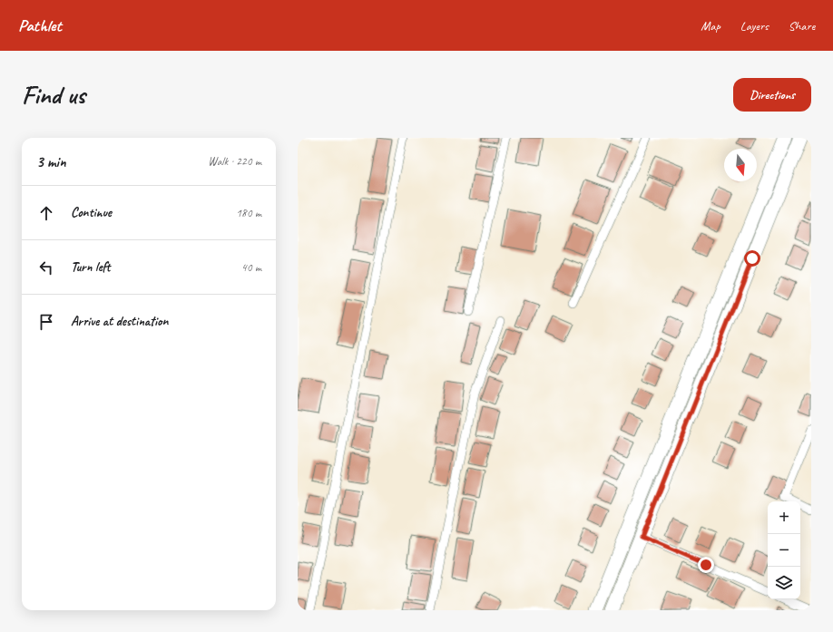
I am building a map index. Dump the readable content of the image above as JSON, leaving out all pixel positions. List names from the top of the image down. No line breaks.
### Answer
{"north":"bottom","page":{"header":"Pathlet","nav":["Map","Layers","Share"],"buttons":"Directions","title":"Find us","heading":["3 min","Walk · 220 m"],"list":[["Continue","180 m"],["Turn left","40 m"],"Arrive at destination"],"map_buttons":["+","−"]}}
